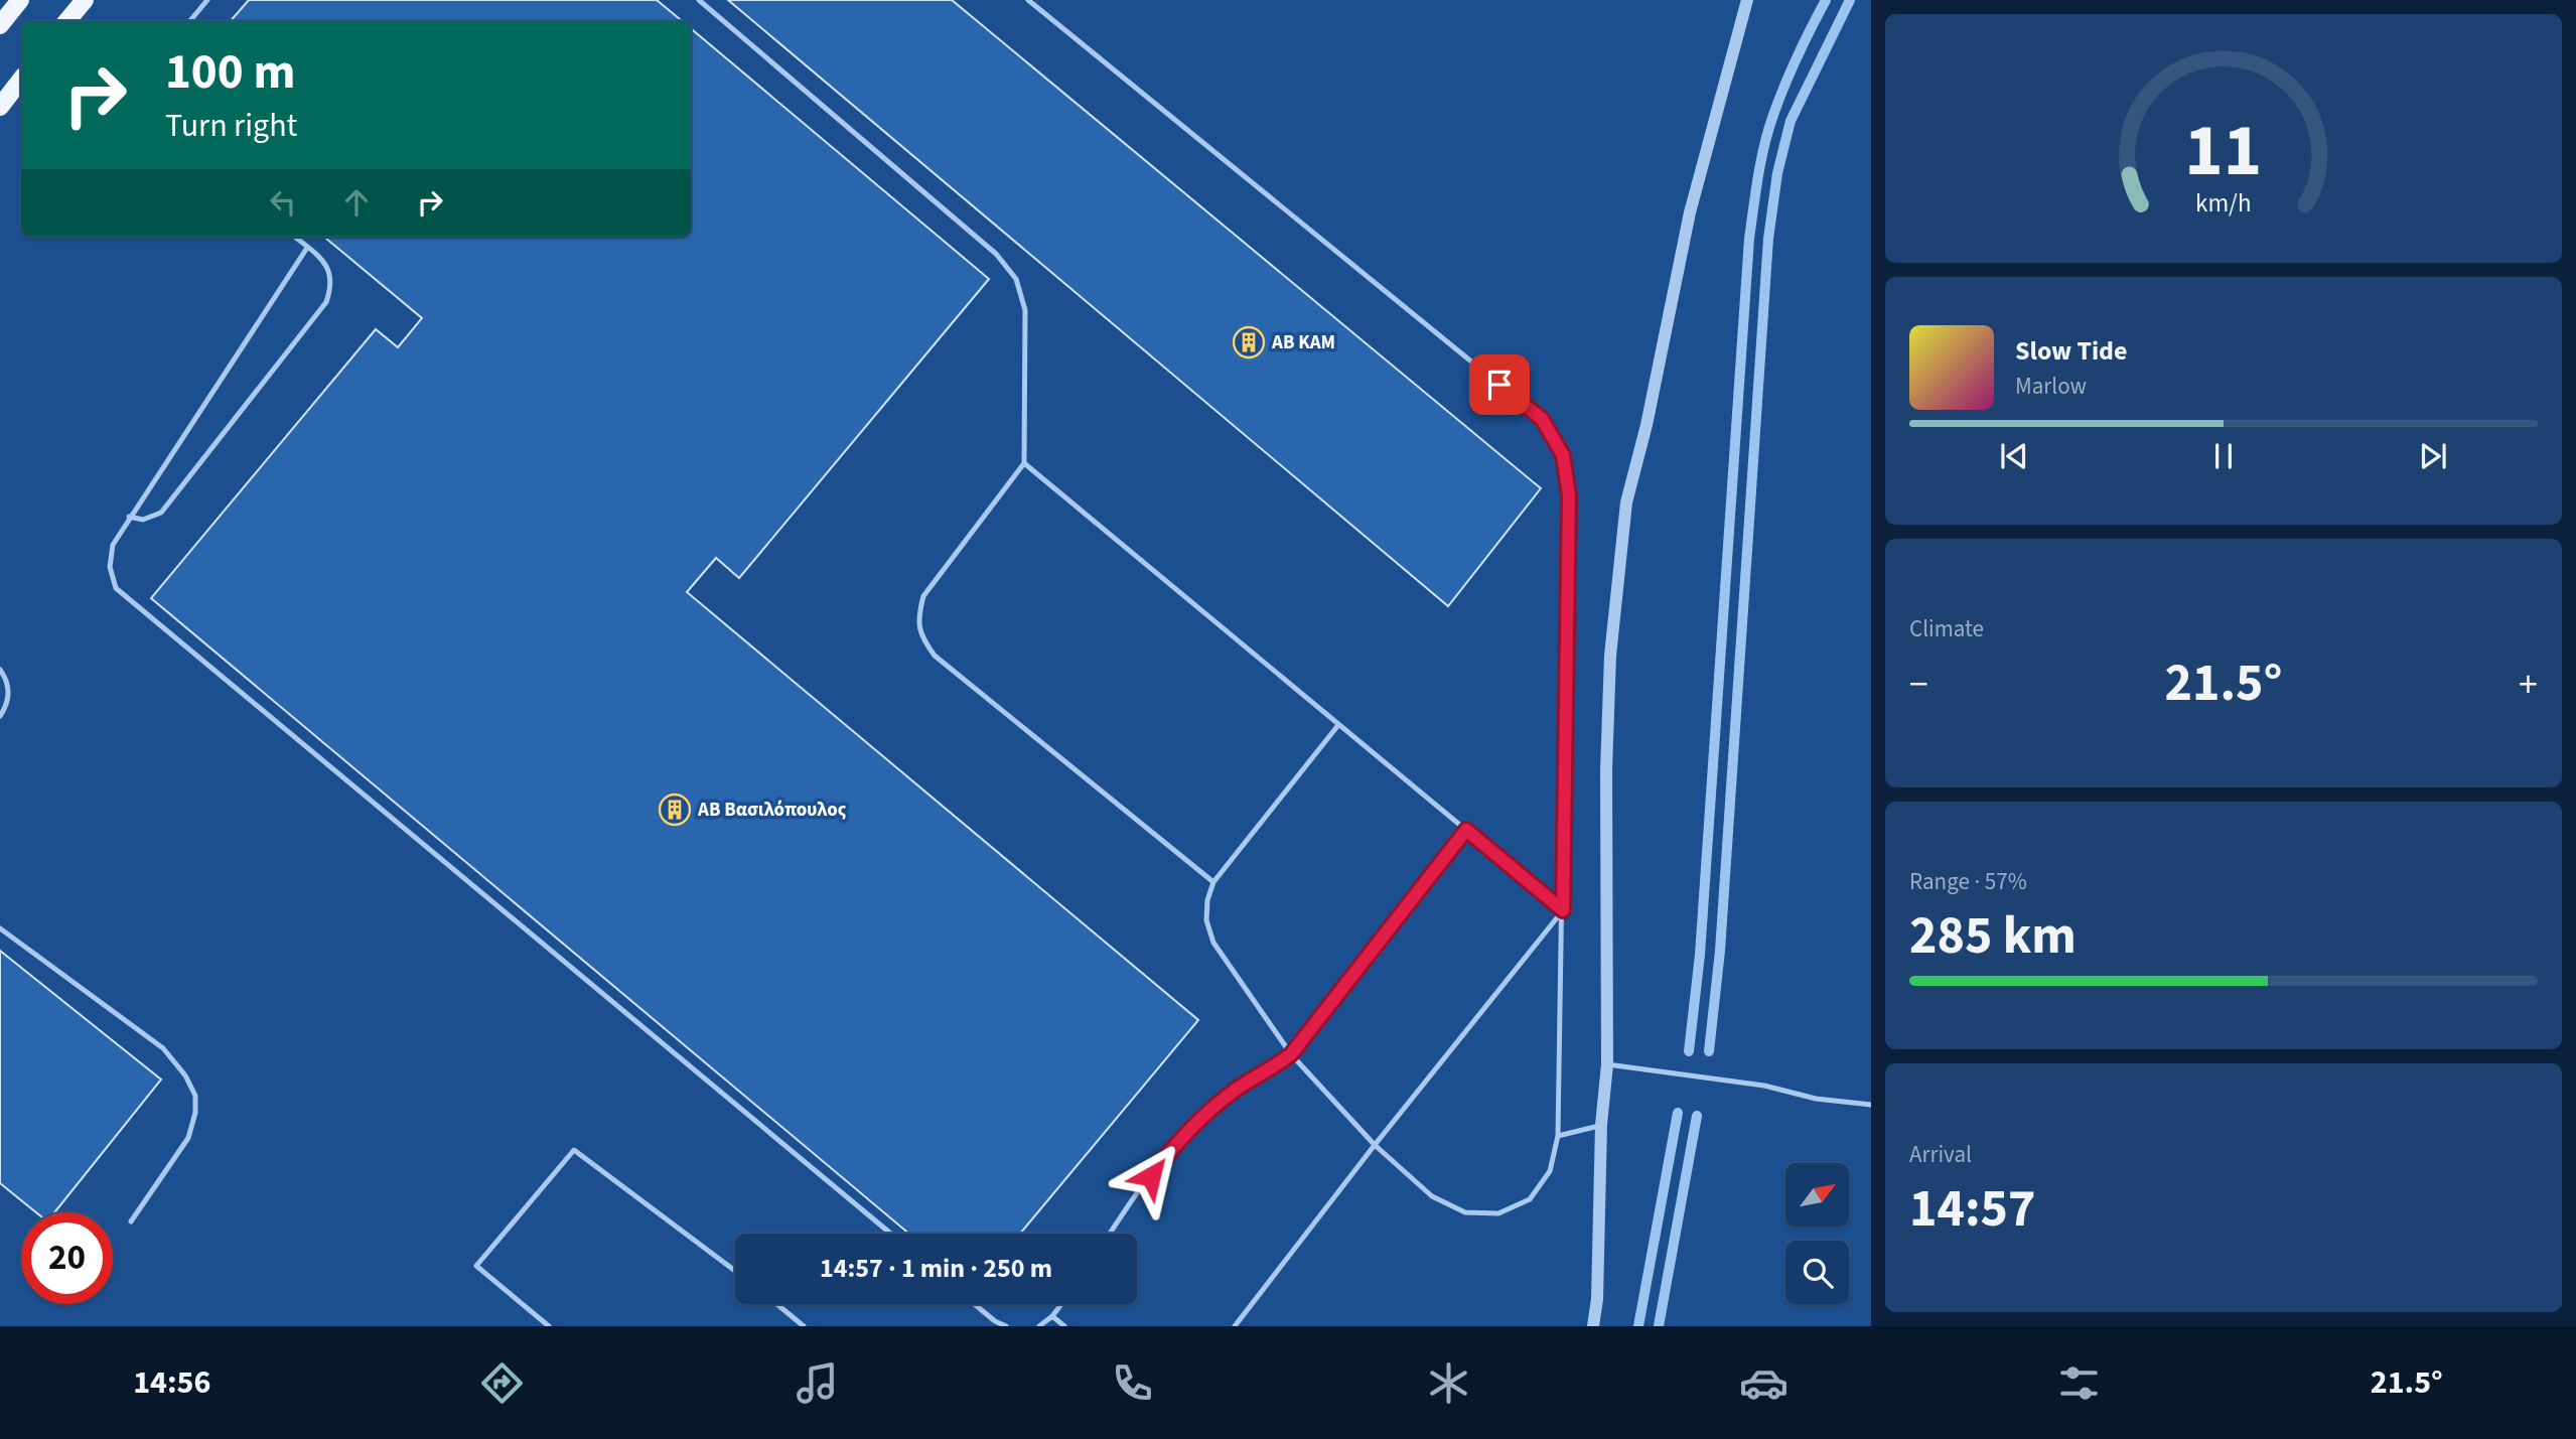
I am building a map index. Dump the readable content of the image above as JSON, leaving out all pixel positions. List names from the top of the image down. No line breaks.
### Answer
{"places":{"building":["ΑΒ ΚΑΜ","ΑΒ Βασιλόπουλος"]},"north":"top right","page":{"turn":["100 m","Turn right"],"song":["Slow Tide","Marlow"],"tile":["Climate",["Range · 57%","285 km"],["Arrival","14:57"]],"heat":["−","21.5°","+"],"limit":"20","trip":"14:57 · 1 min · 250 m","tabs":["14:56","21.5°"],"gauge":["11","km/h"]}}
